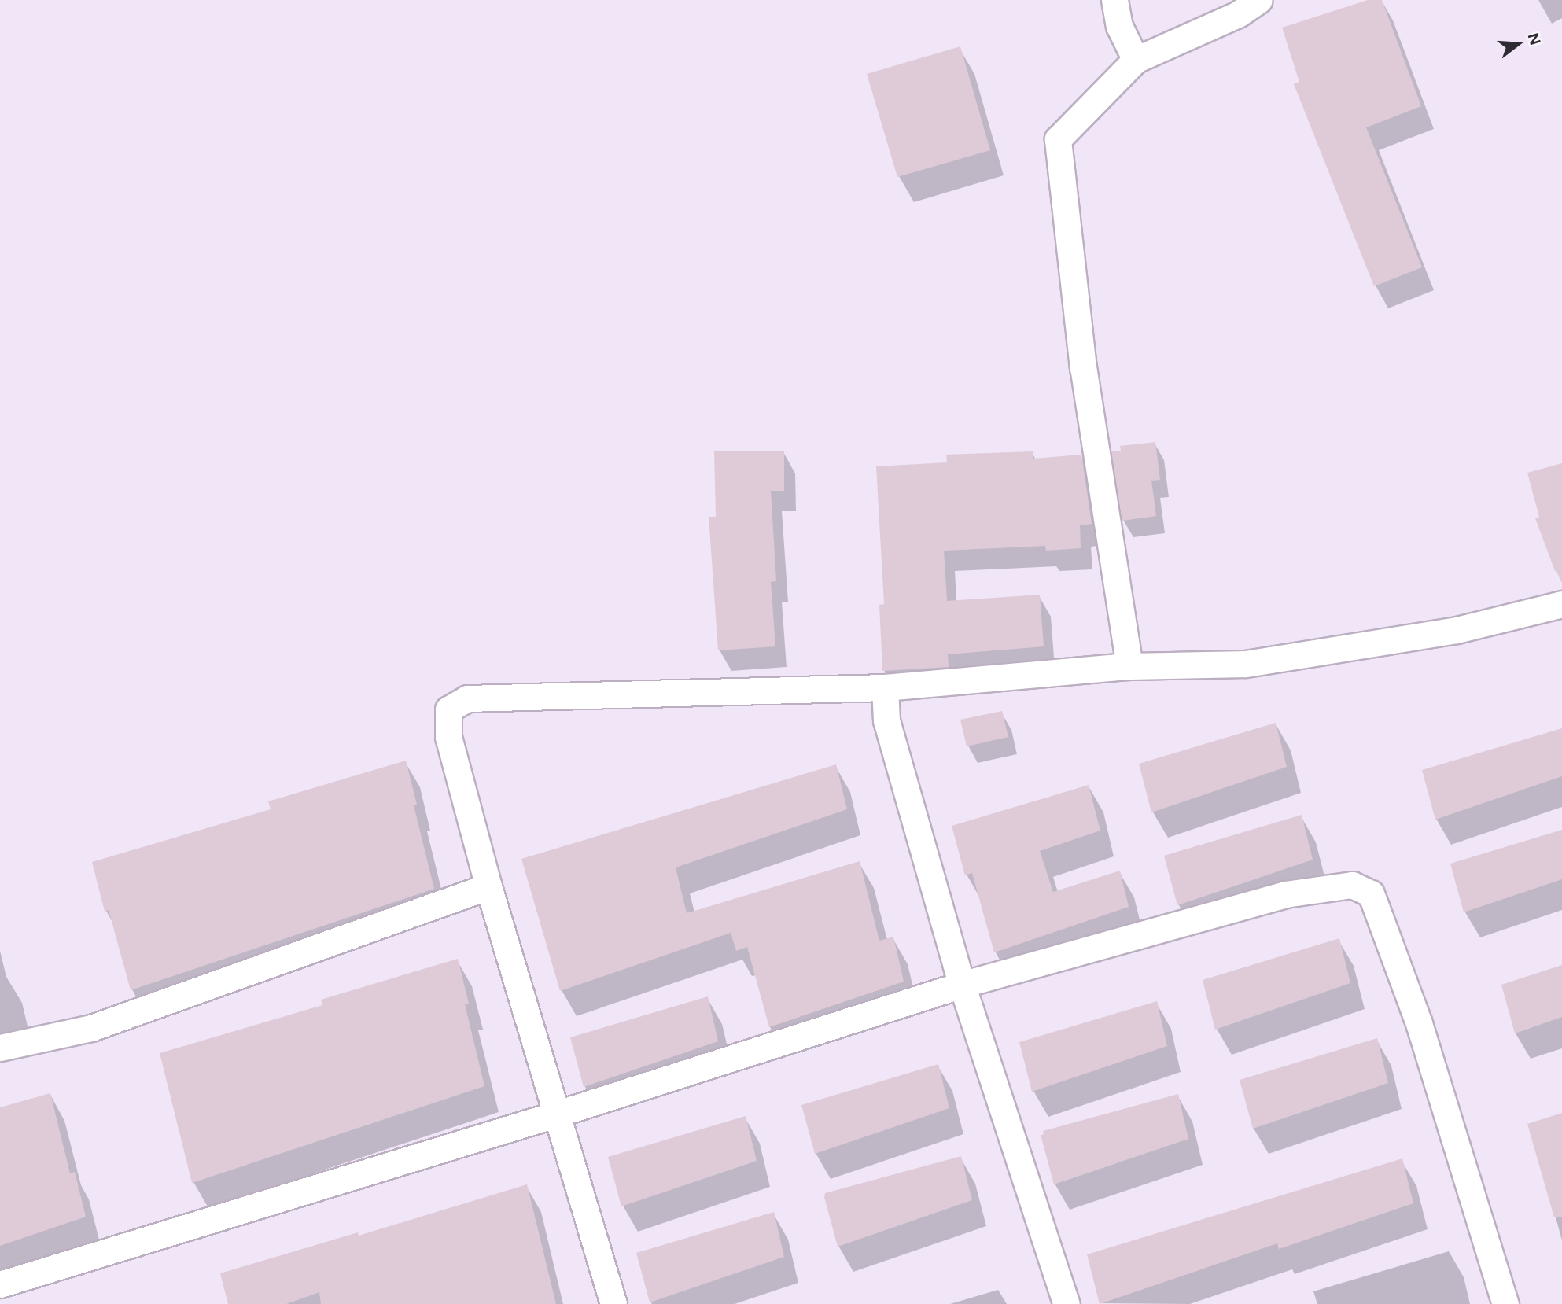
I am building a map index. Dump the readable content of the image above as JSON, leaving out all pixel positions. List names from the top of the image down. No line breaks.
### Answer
{"north":"right"}
